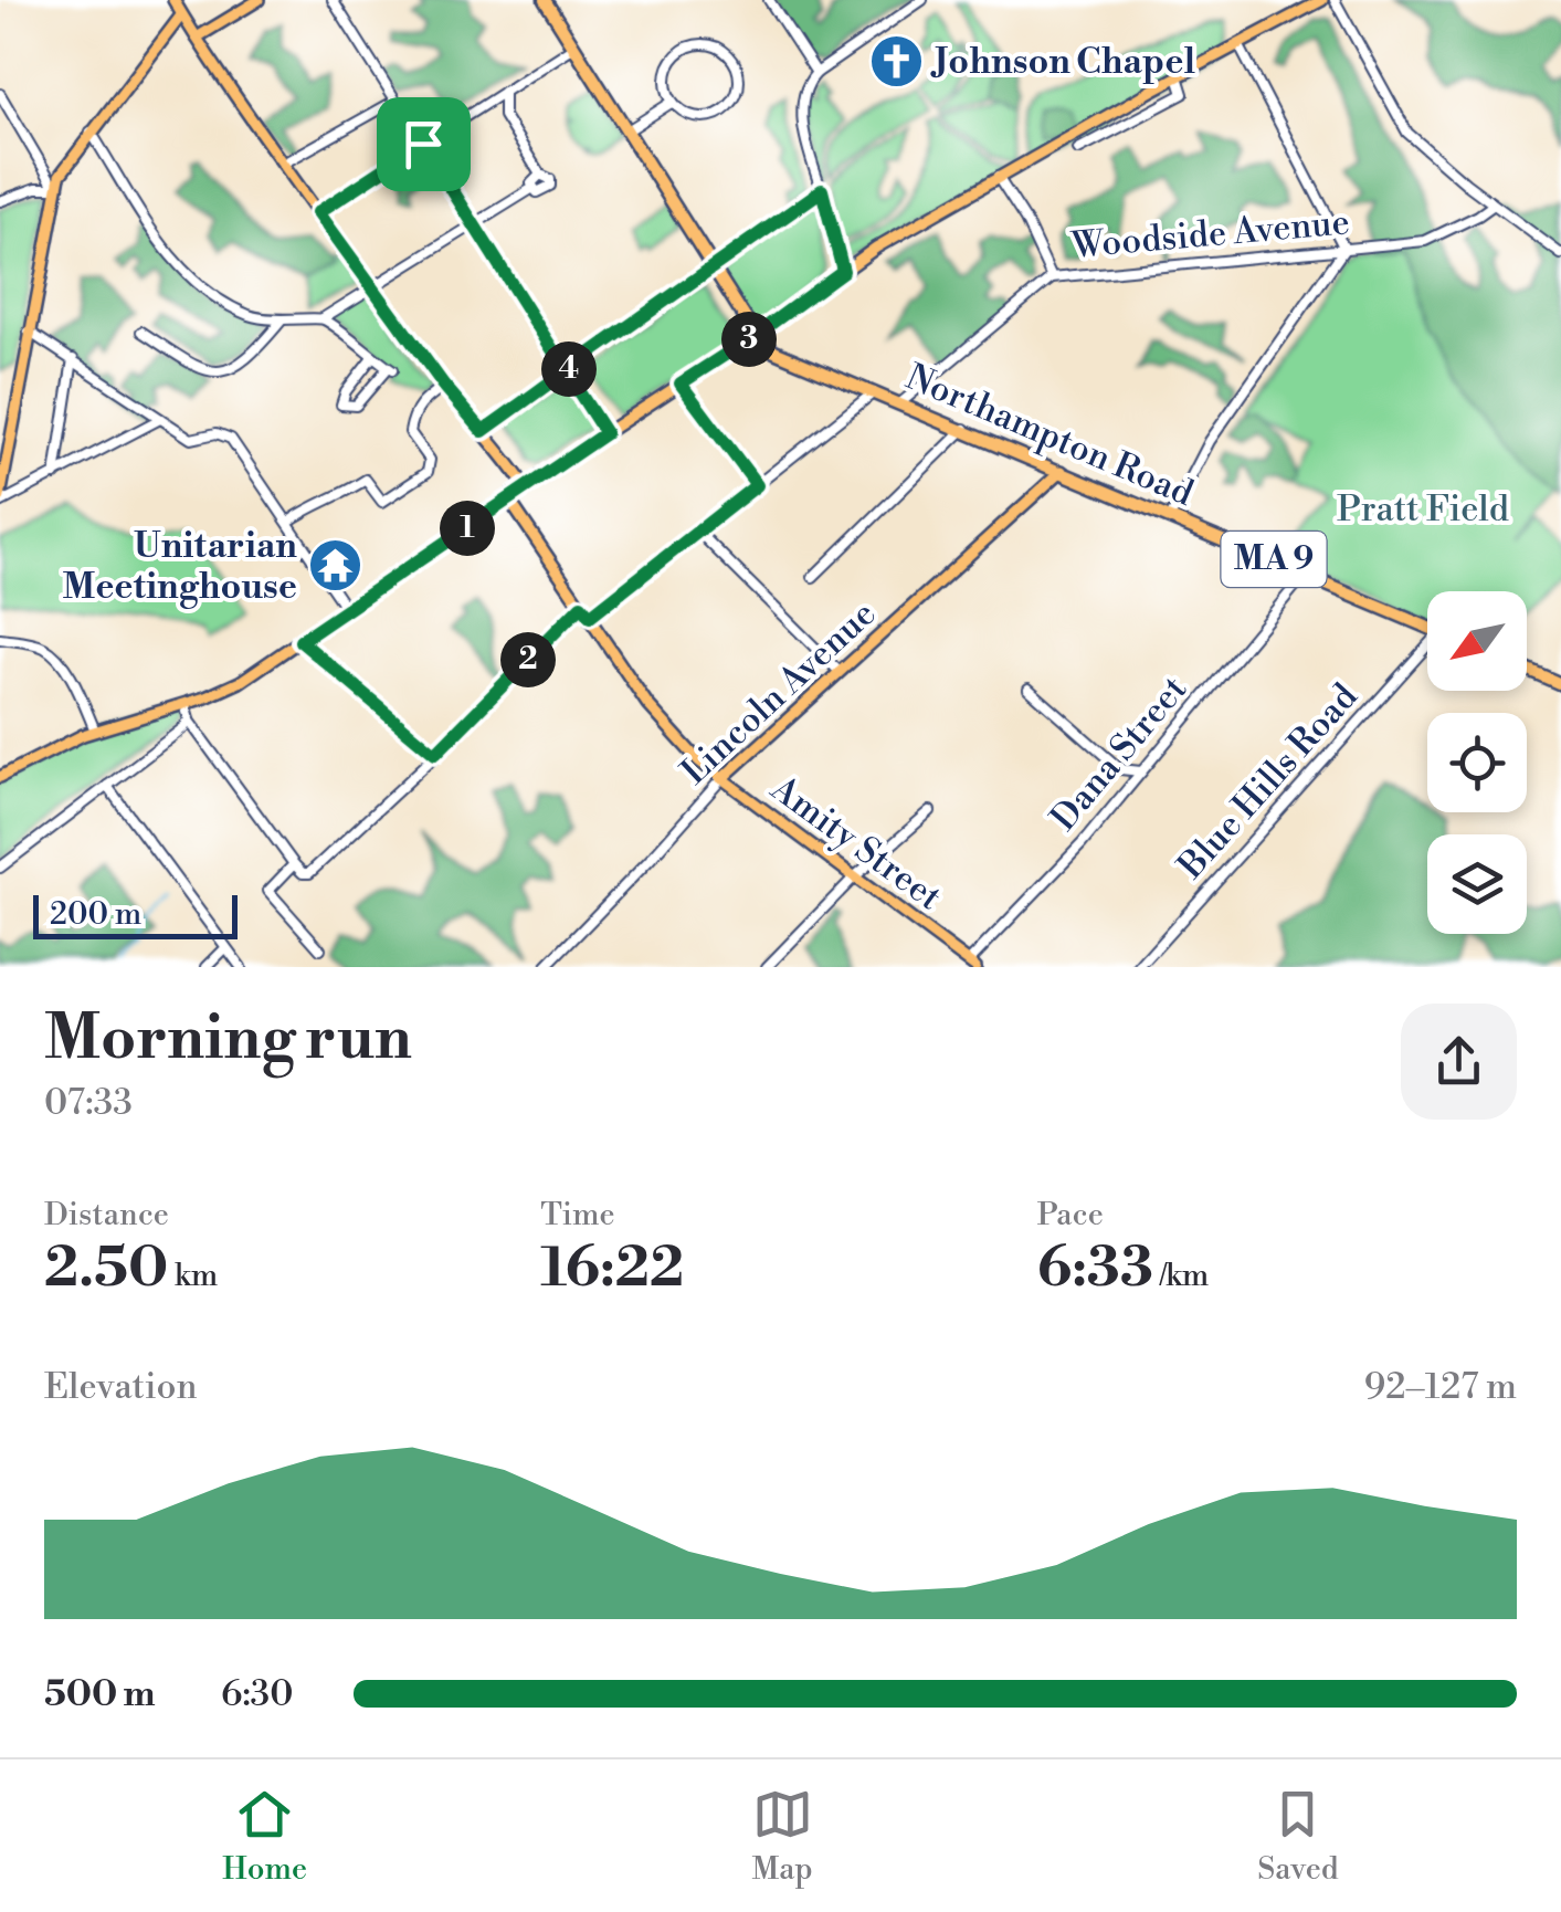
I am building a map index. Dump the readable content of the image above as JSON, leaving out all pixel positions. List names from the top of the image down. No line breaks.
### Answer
{"streets":{"highway":["Northampton Road","MA 9"],"main road":["Lincoln Avenue","Amity Street"],"street":["Woodside Avenue","Dana Street","Blue Hills Road"]},"crossings":[["Woodside Avenue","Northampton Road"],["Northampton Road","MA 9"],["Northampton Road","Lincoln Avenue"],["Northampton Road","Dana Street"],["Lincoln Avenue","Amity Street"],["Dana Street","Amity Street"]],"parks":["Pratt Field"],"places":{"church":["Johnson Chapel"],"temple":["Unitarian Meetinghouse"]},"scale_bar":"200 m","north":"bottom left","page":{"pins":["3","4","1","2"],"scale":"200 m","heading":["Morning run","07:33"],"stats":[["Distance","2.50 km"],["Time","16:22"],["Pace","6:33 /km"]],"chart":["Elevation","92–127 m"],"list":[{"name":"500 m","note":"6:30"}],"tabs":["Home","Map","Saved"]}}
